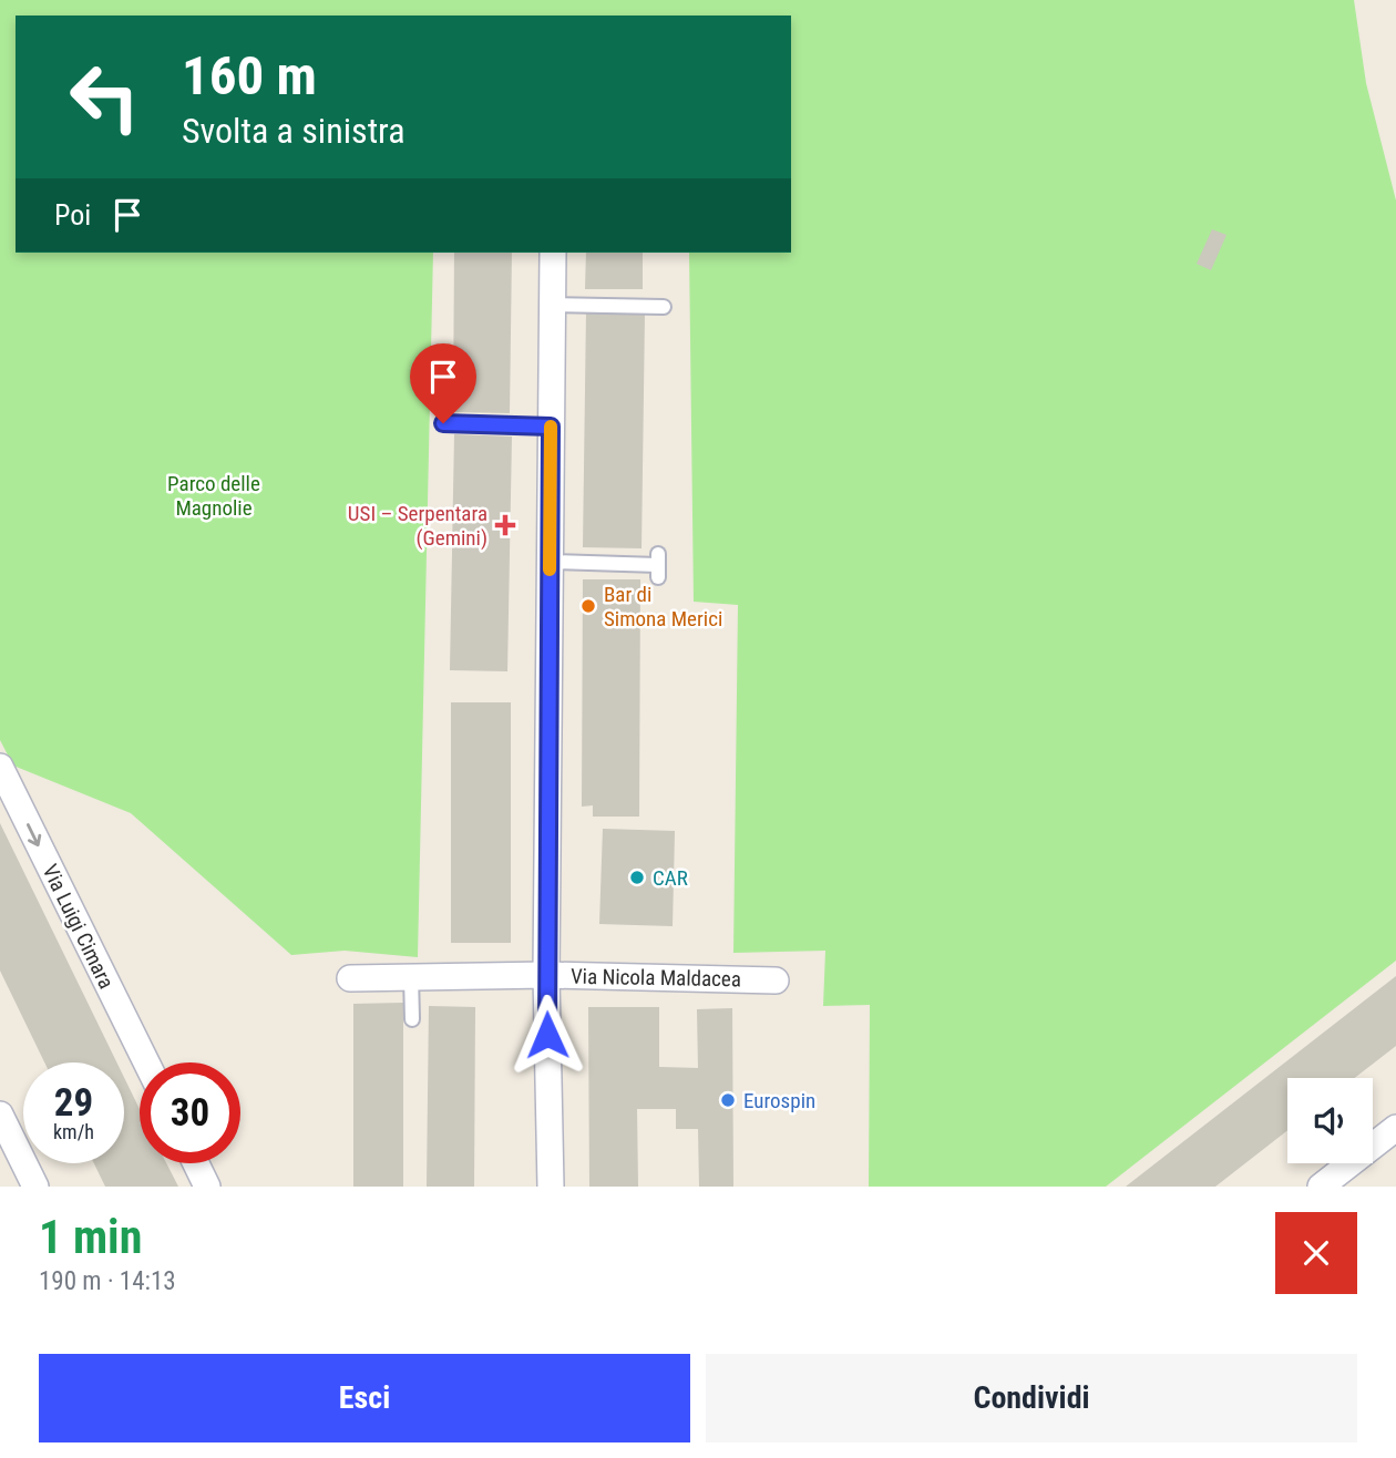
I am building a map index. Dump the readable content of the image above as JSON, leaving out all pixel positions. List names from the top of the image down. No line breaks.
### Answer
{"streets":{"street":["Via Luigi Cimara","Via Nicola Maldacea"]},"one_way":["Via Luigi Cimara"],"parks":["Parco delle Magnolie"],"places":{"health":["USI – Serpentara (Gemini)"],"other":["Bar di Simona Merici","CAR","Eurospin"]},"page":{"turn":["160 m","Svolta a sinistra"],"then":"Poi","speed":"29 km/h","limit":"30","heading":["1 min","190 m · 14:13"],"buttons":["Esci","Condividi"]}}
